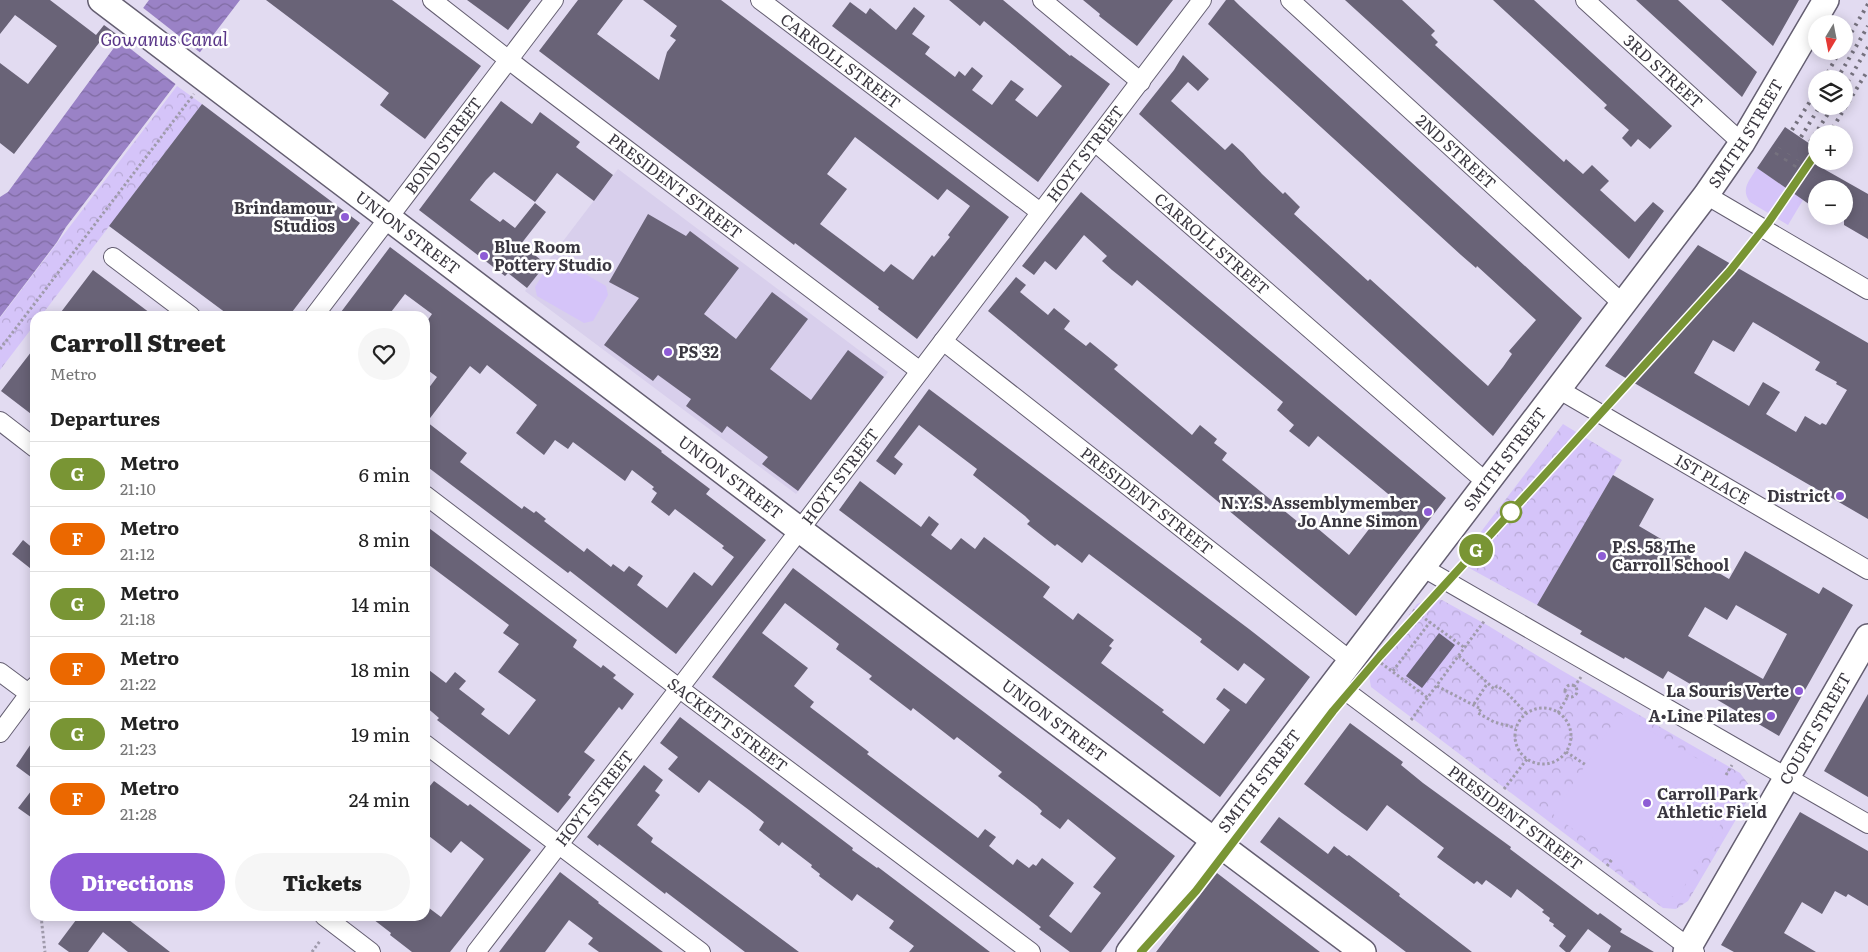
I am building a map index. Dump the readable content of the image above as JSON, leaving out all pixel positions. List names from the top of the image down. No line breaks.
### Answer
{"streets":{"street":["CARROLL STREET","3RD STREET","SMITH STREET","BOND STREET","2ND STREET","HOYT STREET","PRESIDENT STREET","UNION STREET","1ST PLACE","SACKETT STREET","COURT STREET"]},"crossings":[["CARROLL STREET","SMITH STREET"],["CARROLL STREET","HOYT STREET"],["3RD STREET","SMITH STREET"],["SMITH STREET","2ND STREET"],["SMITH STREET","PRESIDENT STREET"],["SMITH STREET","UNION STREET"],["SMITH STREET","1ST PLACE"],["BOND STREET","PRESIDENT STREET"],["BOND STREET","UNION STREET"],["HOYT STREET","PRESIDENT STREET"],["HOYT STREET","UNION STREET"],["HOYT STREET","SACKETT STREET"],["PRESIDENT STREET","COURT STREET"]],"water":["Gowanus Canal"],"places":["Brindamour Studios","Blue Room Pottery Studio","PS 32","District","N.Y.S. Assemblymember Jo Anne Simon","P.S. 58 The Carroll School","La Souris Verte","A•Line Pilates","Carroll Park Athletic Field"],"lines":["metro line G"],"north":"bottom","page":{"on_map":"G","map_buttons":["+","−"],"heading":[["Carroll Street","Metro"],"Departures"],"list":[{"mark":"G","name":"Metro","note":"21:10","value":"6 min"},{"mark":"F","name":"Metro","note":"21:12","value":"8 min"},{"mark":"G","name":"Metro","note":"21:18","value":"14 min"},{"mark":"F","name":"Metro","note":"21:22","value":"18 min"},{"mark":"G","name":"Metro","note":"21:23","value":"19 min"},{"mark":"F","name":"Metro","note":"21:28","value":"24 min"}],"buttons":["Directions","Tickets"]}}
